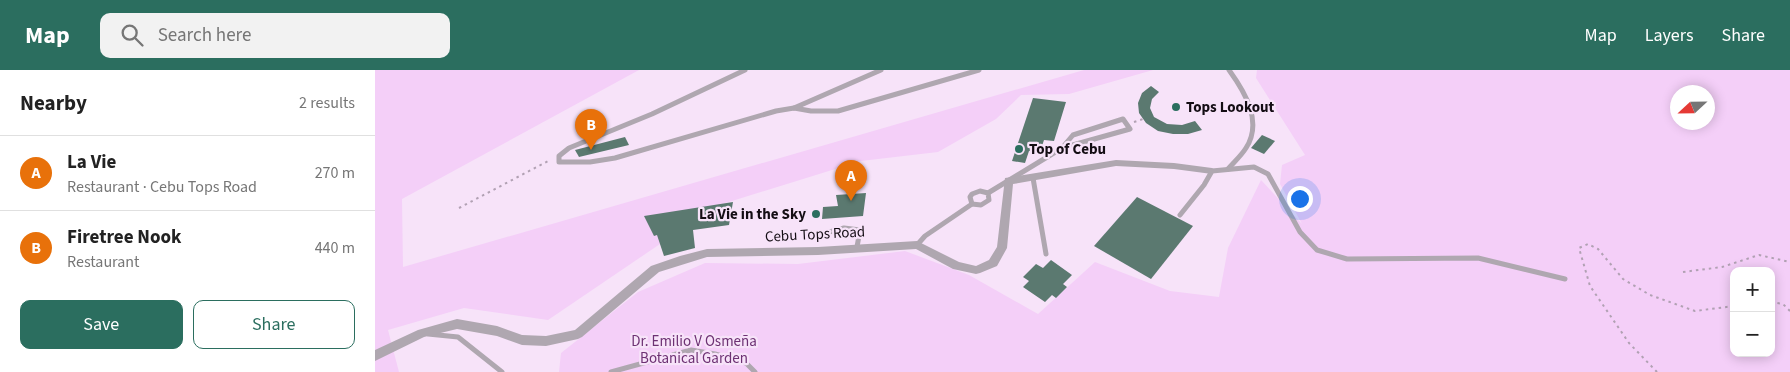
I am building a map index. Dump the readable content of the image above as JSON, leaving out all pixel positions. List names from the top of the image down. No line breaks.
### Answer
{"streets":{"street":["Cebu Tops Road"]},"parks":["Dr. Emilio V Osmeña Botanical Garden"],"places":["Tops Lookout","Top of Cebu","La Vie in the Sky"],"north":"left","page":{"header":"Map","search":"Search here","nav":["Map","Layers","Share"],"heading":["Nearby","2 results"],"pins":["B","A"],"list":[{"mark":"A","name":"La Vie","note":"Restaurant · Cebu Tops Road","value":"270 m"},{"mark":"B","name":"Firetree Nook","note":"Restaurant","value":"440 m"}],"map_buttons":["+","−"],"buttons":["Save","Share"]}}
